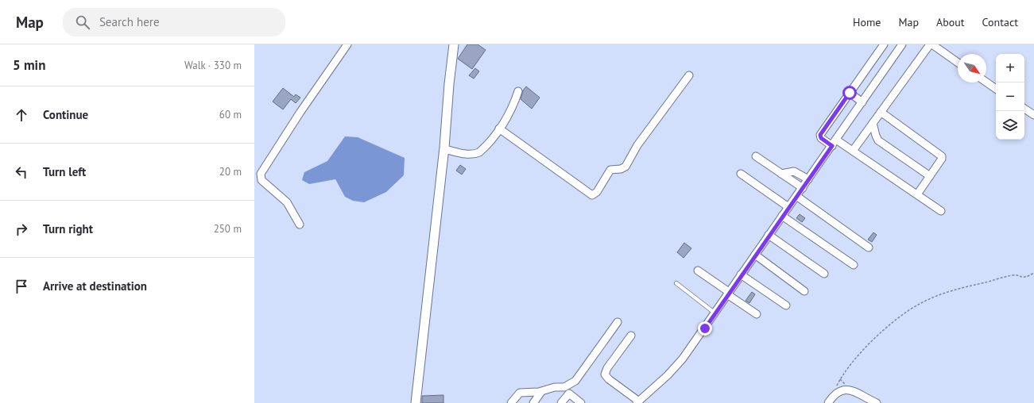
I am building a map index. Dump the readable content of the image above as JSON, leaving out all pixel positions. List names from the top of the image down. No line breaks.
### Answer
{"north":"bottom right","page":{"header":"Map","search":"Search here","nav":["Home","Map","About","Contact"],"heading":["5 min","Walk · 330 m"],"map_buttons":["+","−"],"list":[["Continue","60 m"],["Turn left","20 m"],["Turn right","250 m"],"Arrive at destination"]}}
